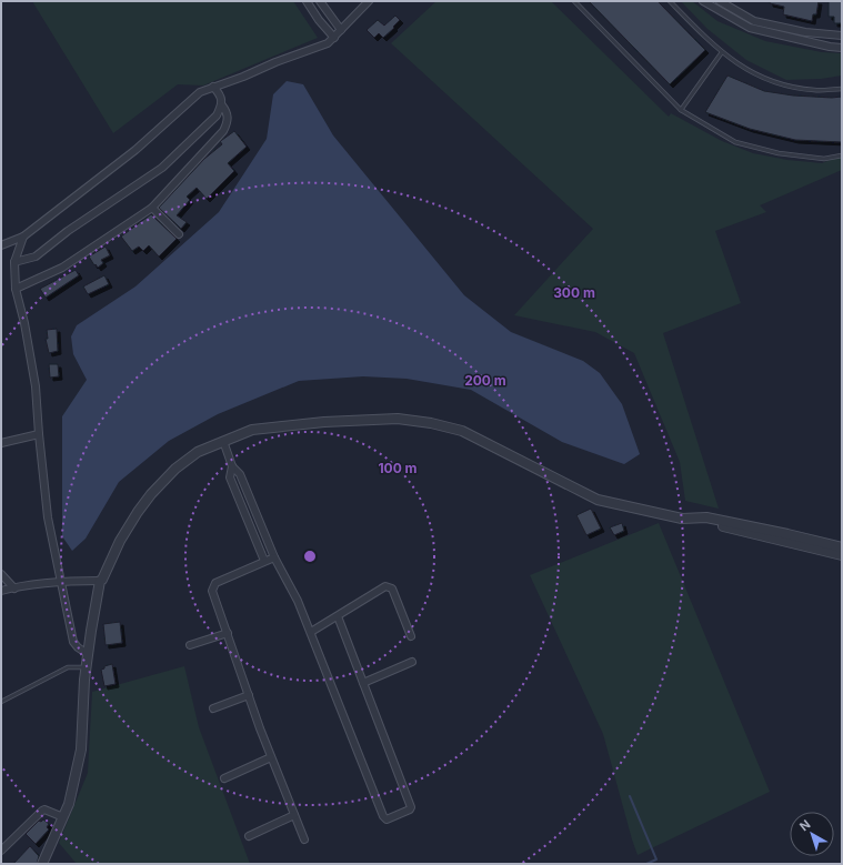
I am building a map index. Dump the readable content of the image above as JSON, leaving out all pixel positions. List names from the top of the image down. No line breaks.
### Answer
{"north":"top left","rings":["300 m","200 m","100 m"]}
